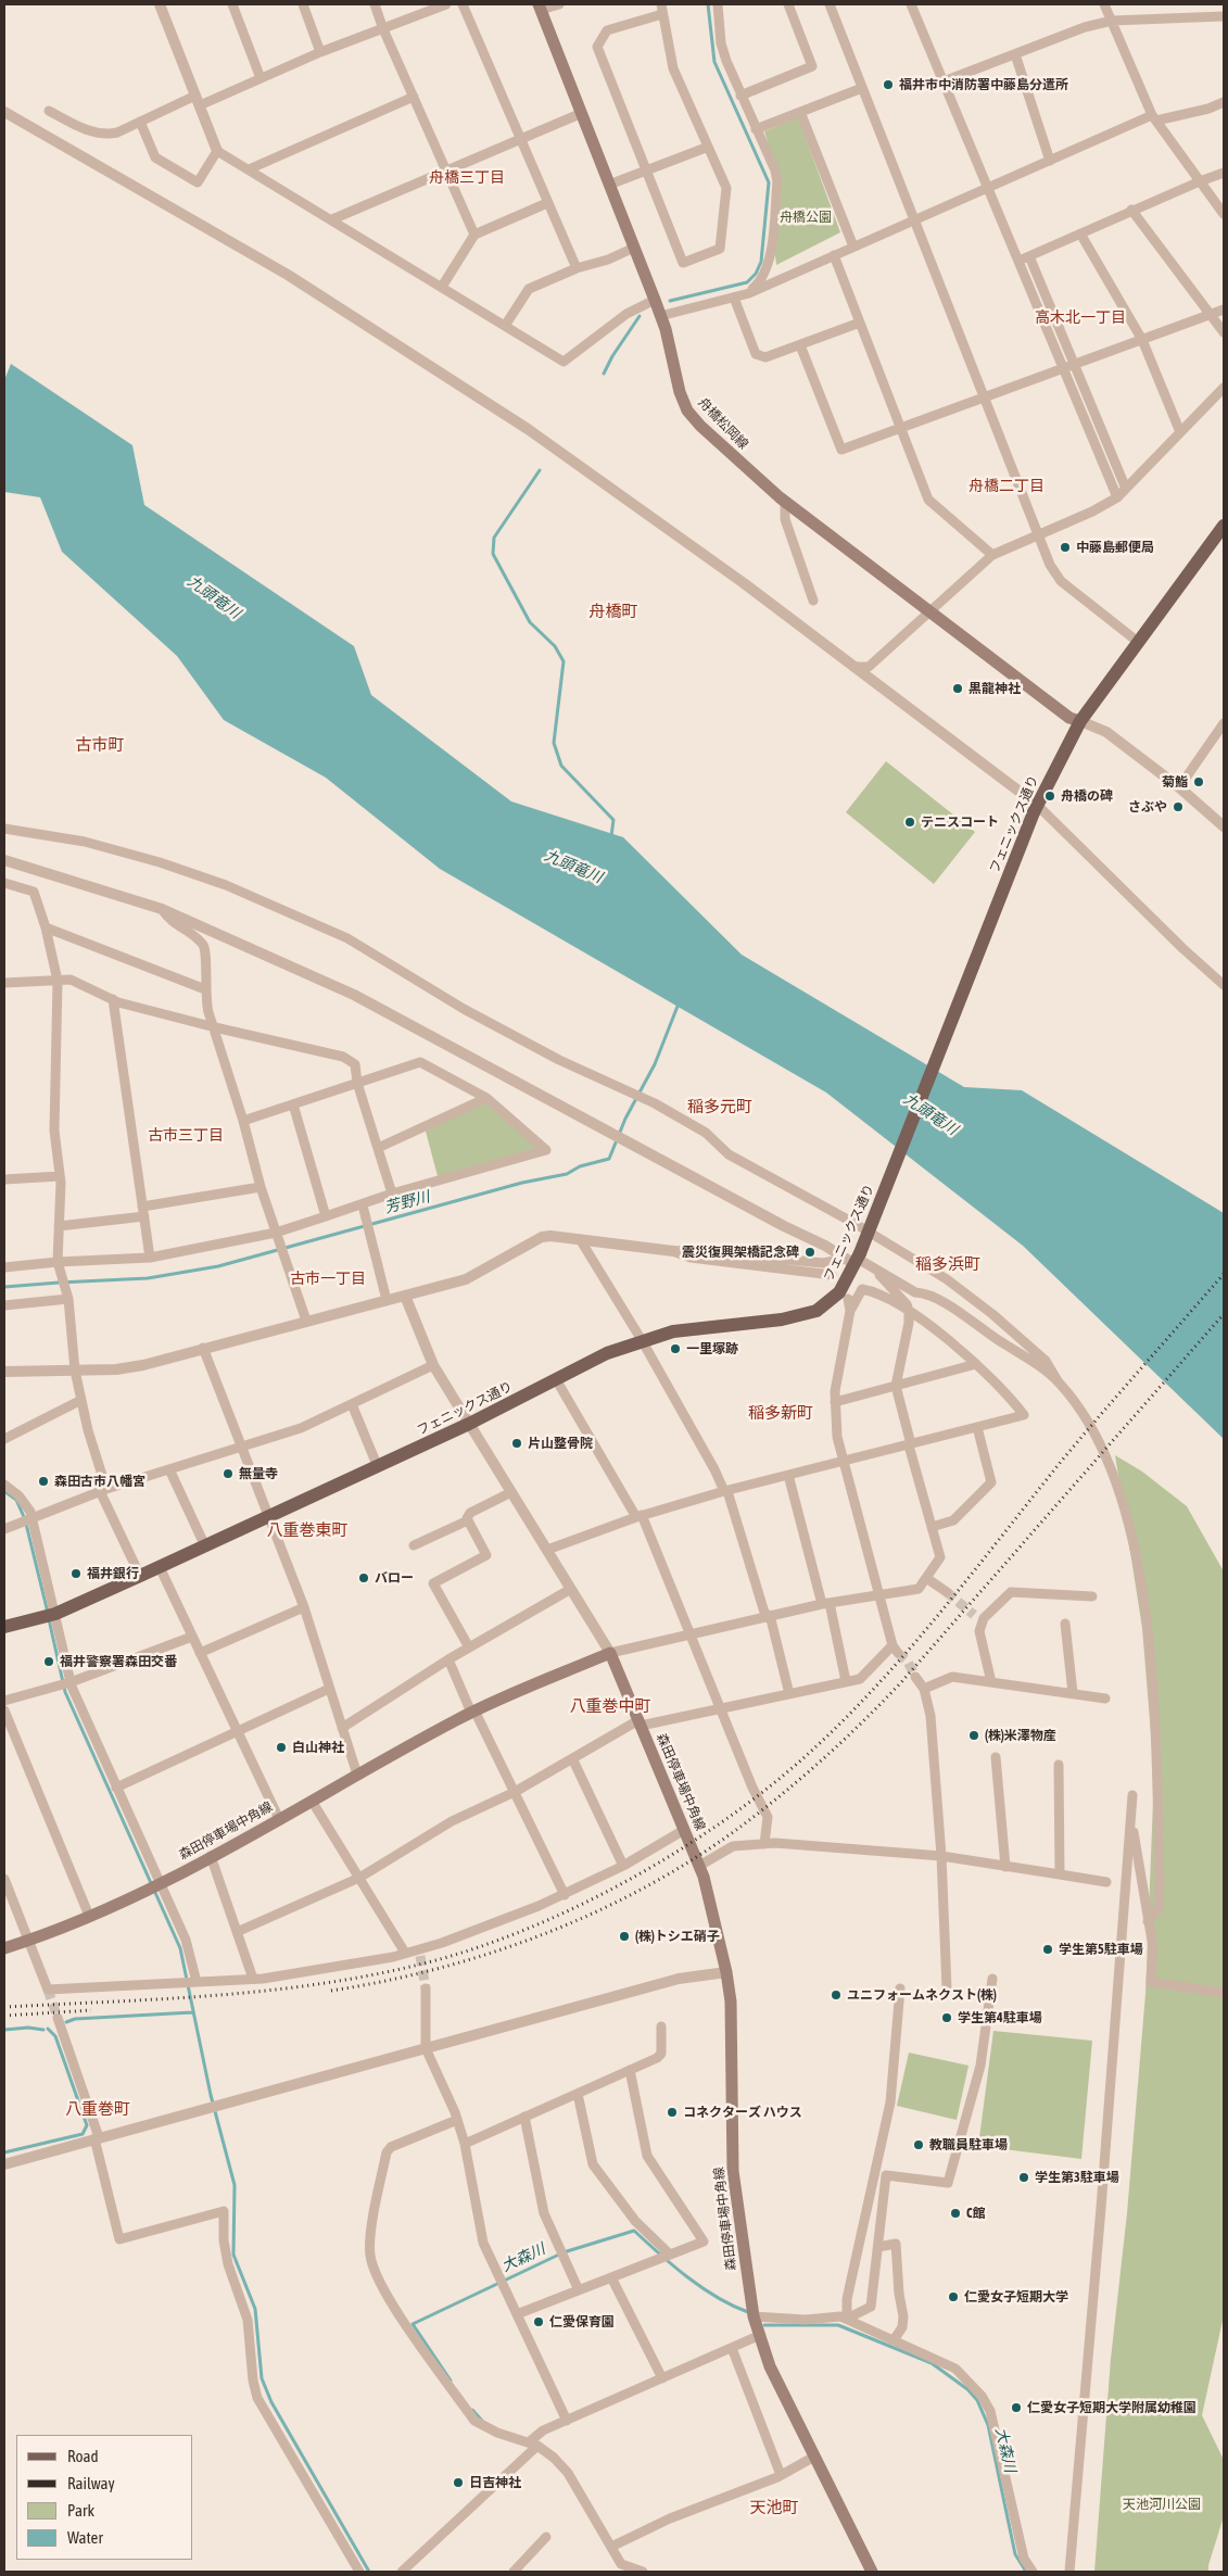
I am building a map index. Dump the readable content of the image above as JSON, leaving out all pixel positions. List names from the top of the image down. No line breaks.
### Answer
{"streets":{"main road":["舟橋松岡線","フェニックス通り","森田停車場中角線"]},"crossings":[["舟橋松岡線","フェニックス通り"]],"districts":["舟橋三丁目","高木北一丁目","舟橋二丁目","舟橋町","古市町","稲多元町","古市三丁目","稲多浜町","古市一丁目","稲多新町","八重巻東町","八重巻中町","八重巻町","天池町"],"water":["九頭竜川","芳野川","大森川"],"parks":["舟橋公園","天池河川公園"],"places":["福井市中消防署中藤島分遣所","中藤島郵便局","黒龍神社","菊鮨","舟橋の碑","さぶや","テニスコート","震災復興架橋記念碑","一里塚跡","片山整骨院","無量寺","森田古市八幡宮","福井銀行","バロー","福井警察署森田交番","(株)米澤物産","白山神社","(株)トシエ硝子","学生第5駐車場","ユニフォームネクスト(株)","学生第4駐車場","コネクターズ ハウス","教職員駐車場","学生第3駐車場","C館","仁愛女子短期大学","仁愛保育園","仁愛女子短期大学附属幼稚園","日吉神社"],"legend":["Road","Railway","Park","Water"]}
